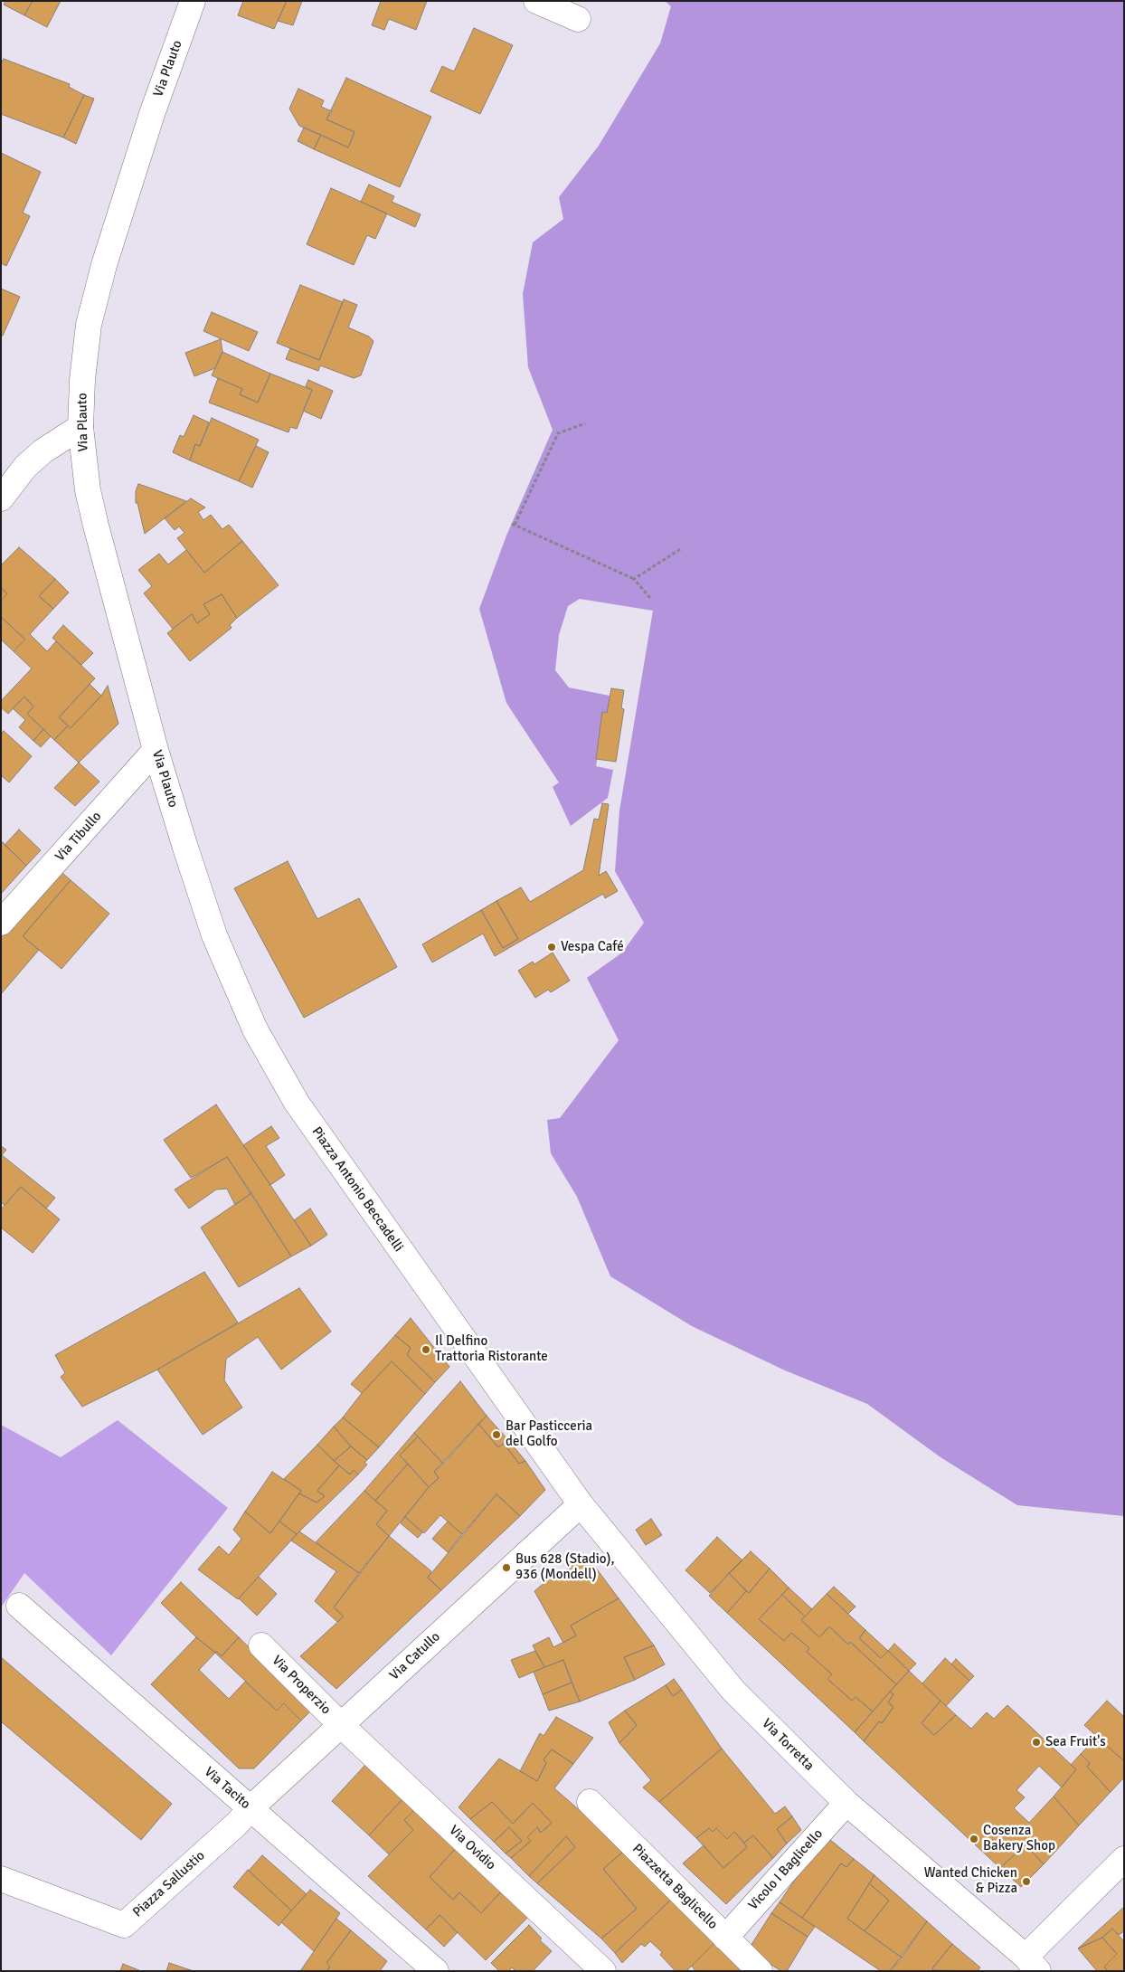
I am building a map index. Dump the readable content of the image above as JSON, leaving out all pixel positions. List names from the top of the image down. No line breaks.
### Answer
{"streets":{"street":["Via Plauto","Via Tibullo","Piazza Antonio Beccadelli","Via Catullo","Via Properzio","Via Torretta","Via Tacito","Via Ovidio","Vicolo I Baglicello","Piazza Sallustio","Piazzetta Baglicello"]},"crossings":[["Via Plauto","Via Tibullo"],["Via Plauto","Piazza Antonio Beccadelli"],["Piazza Antonio Beccadelli","Via Catullo"],["Piazza Antonio Beccadelli","Via Torretta"],["Via Catullo","Via Properzio"],["Via Catullo","Via Torretta"],["Via Catullo","Via Tacito"],["Via Catullo","Via Ovidio"],["Via Catullo","Piazza Sallustio"],["Via Properzio","Via Ovidio"],["Via Torretta","Vicolo I Baglicello"],["Via Tacito","Piazza Sallustio"],["Vicolo I Baglicello","Piazzetta Baglicello"]],"places":["Vespa Café","Il Delfino Trattoria Ristorante","Bar Pasticceria del Golfo","Bus 628 (Stadio), 936 (Mondell)","Sea Fruit's","Cosenza Bakery Shop","Wanted Chicken & Pizza"]}
